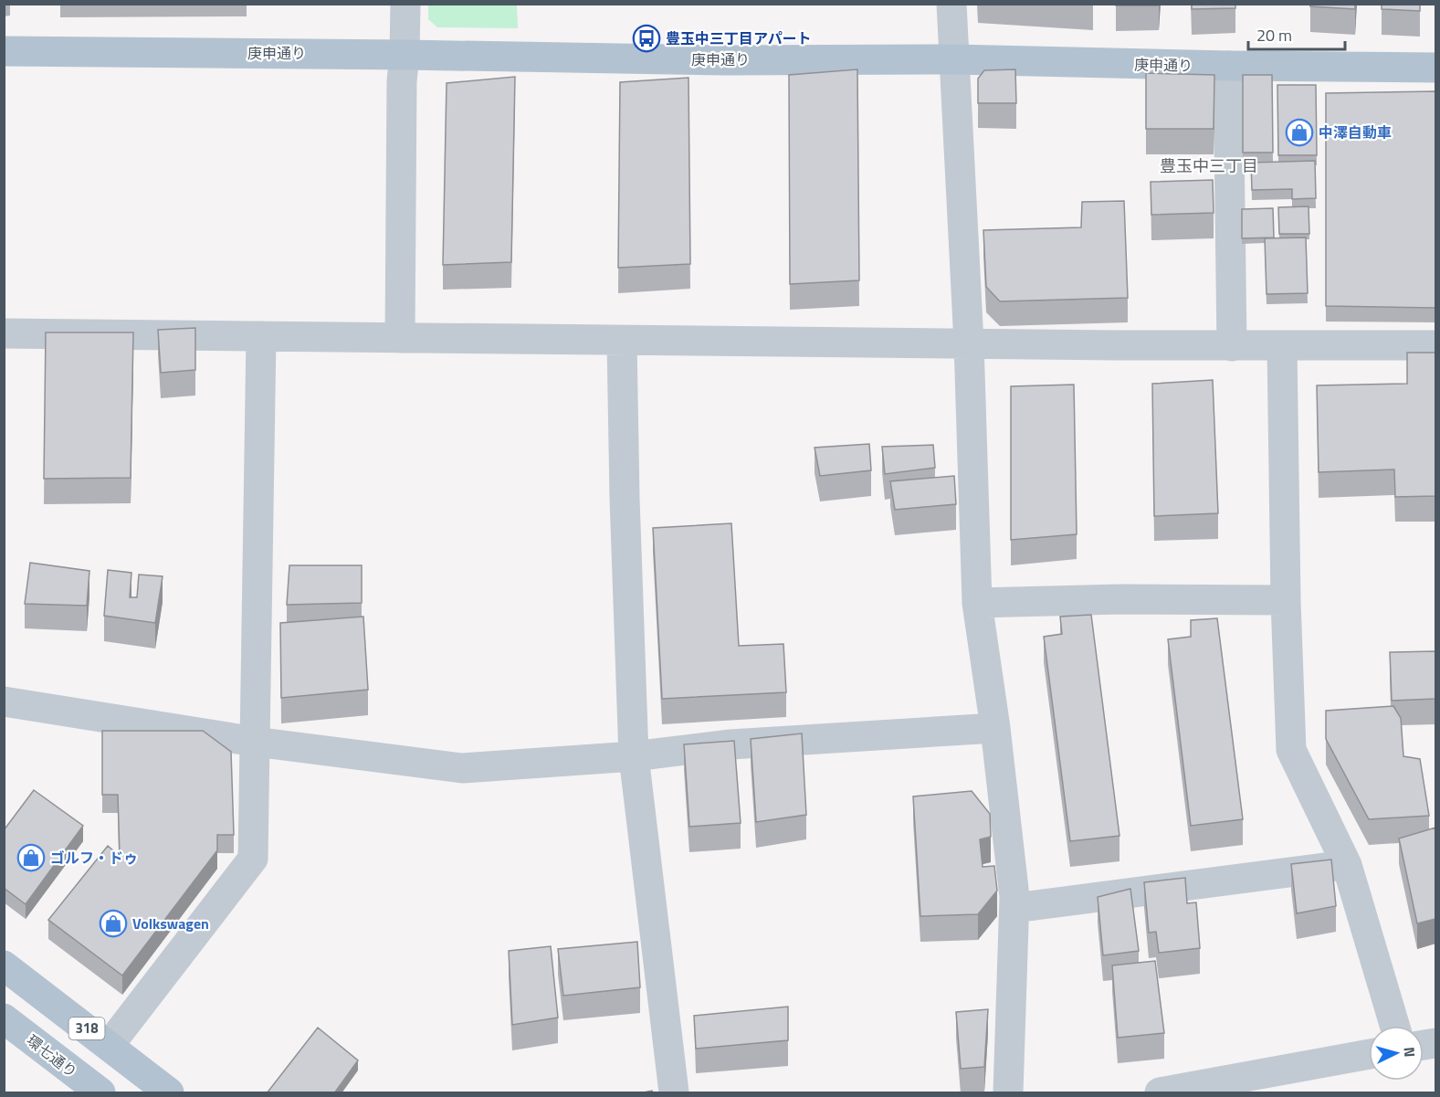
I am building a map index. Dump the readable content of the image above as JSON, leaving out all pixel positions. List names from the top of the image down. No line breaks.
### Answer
{"streets":{"main road":["庚申通り","318","環七通り"]},"districts":["豊玉中三丁目"],"places":{"bus stop":["豊玉中三丁目アパート"],"shop":["中澤自動車","ゴルフ・ドゥ","Volkswagen"]},"scale_bar":"20 m","north":"right"}
